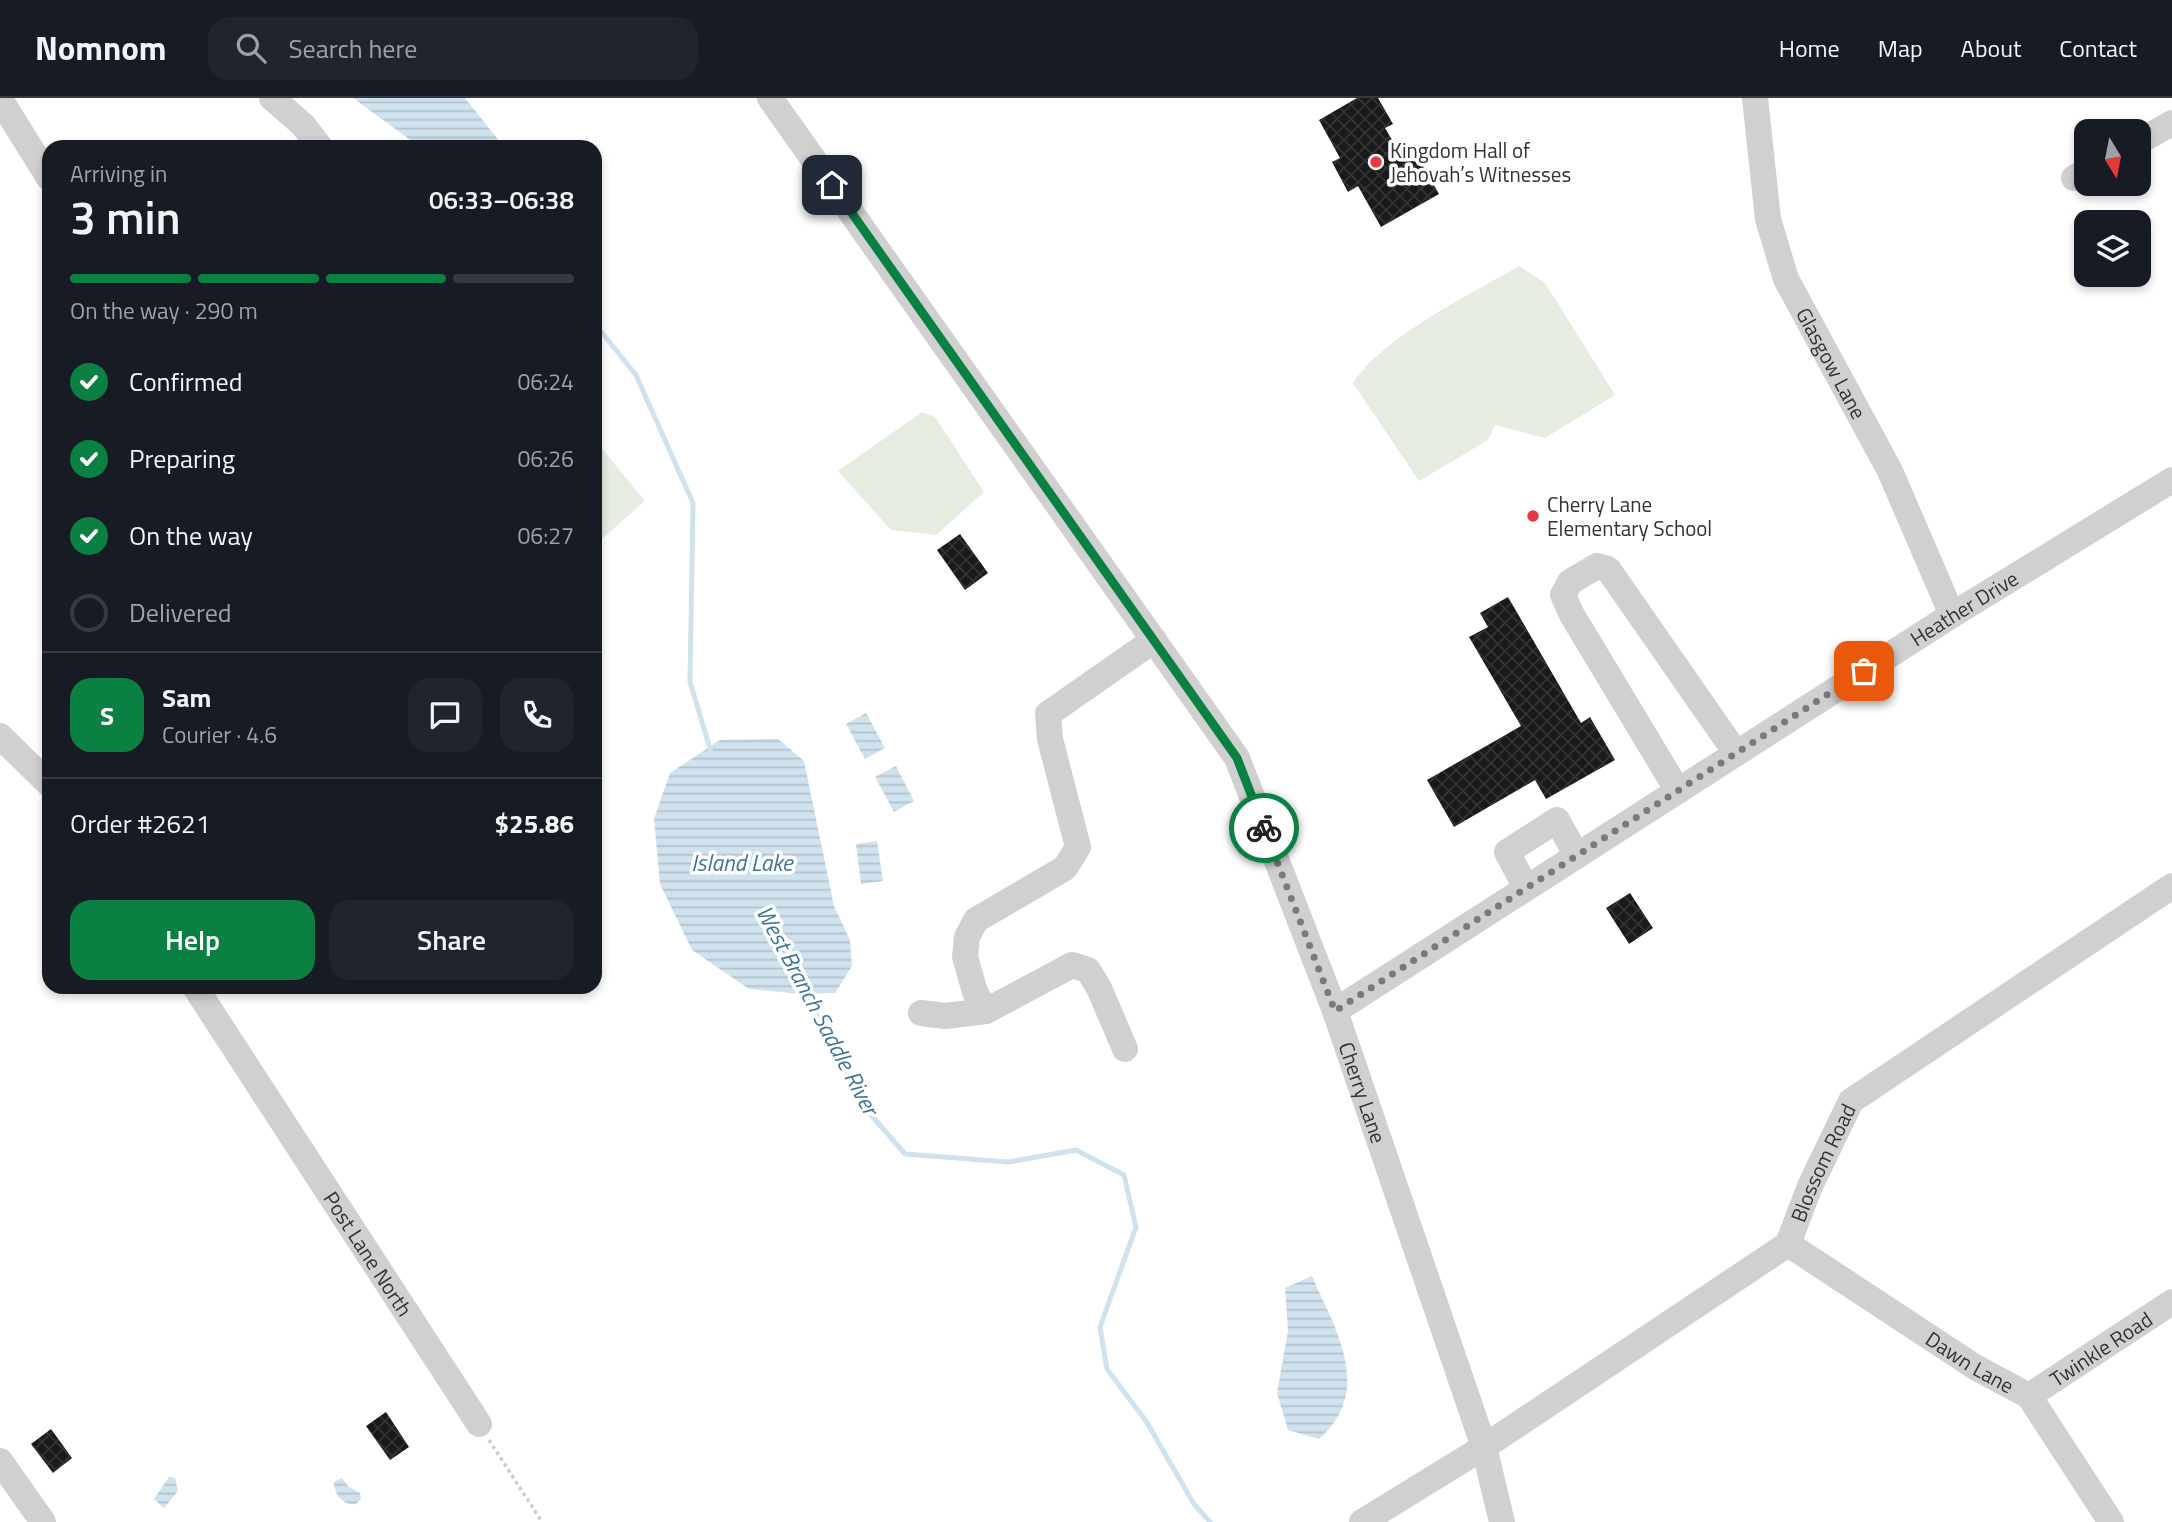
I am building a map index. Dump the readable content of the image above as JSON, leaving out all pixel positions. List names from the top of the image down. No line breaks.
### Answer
{"streets":{"street":["Glasgow Lane","Heather Drive","Cherry Lane","Blossom Road","Post Lane North","Twinkle Road","Dawn Lane"]},"crossings":[["Glasgow Lane","Heather Drive"],["Heather Drive","Cherry Lane"],["Cherry Lane","Blossom Road"],["Blossom Road","Dawn Lane"],["Twinkle Road","Dawn Lane"]],"water":["Island Lake","West Branch Saddle River"],"places":["Kingdom Hall of Jehovah’s Witnesses","Cherry Lane Elementary School"],"north":"bottom","page":{"header":"Nomnom","search":"Search here","nav":["Home","Map","About","Contact"],"heading":["3 min","Arriving in","06:33–06:38"],"panel":["Sam","Courier · 4.6","Order #2621","$25.86"],"bar":"On the way · 290 m","list":[["Confirmed","06:24"],["Preparing","06:26"],["On the way","06:27"],"Delivered"],"round":"S","buttons":["Help","Share"]}}
